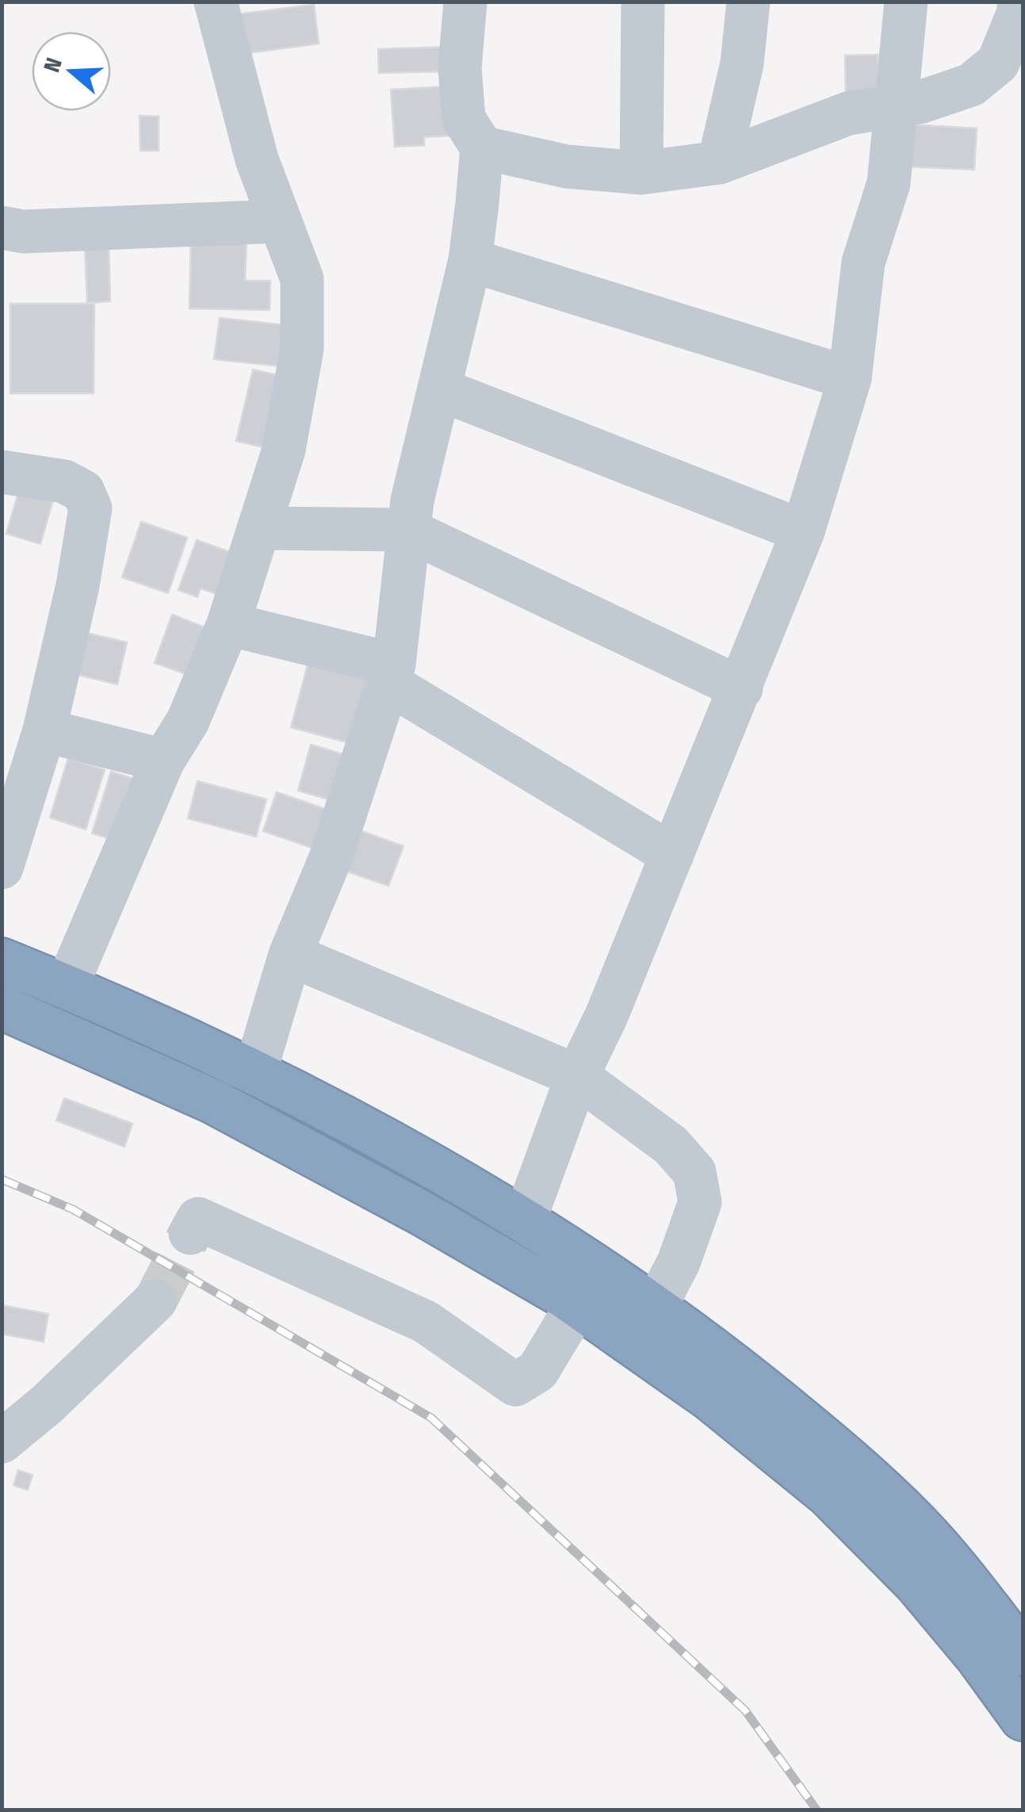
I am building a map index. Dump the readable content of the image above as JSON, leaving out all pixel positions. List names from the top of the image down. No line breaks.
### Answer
{"north":"left"}
